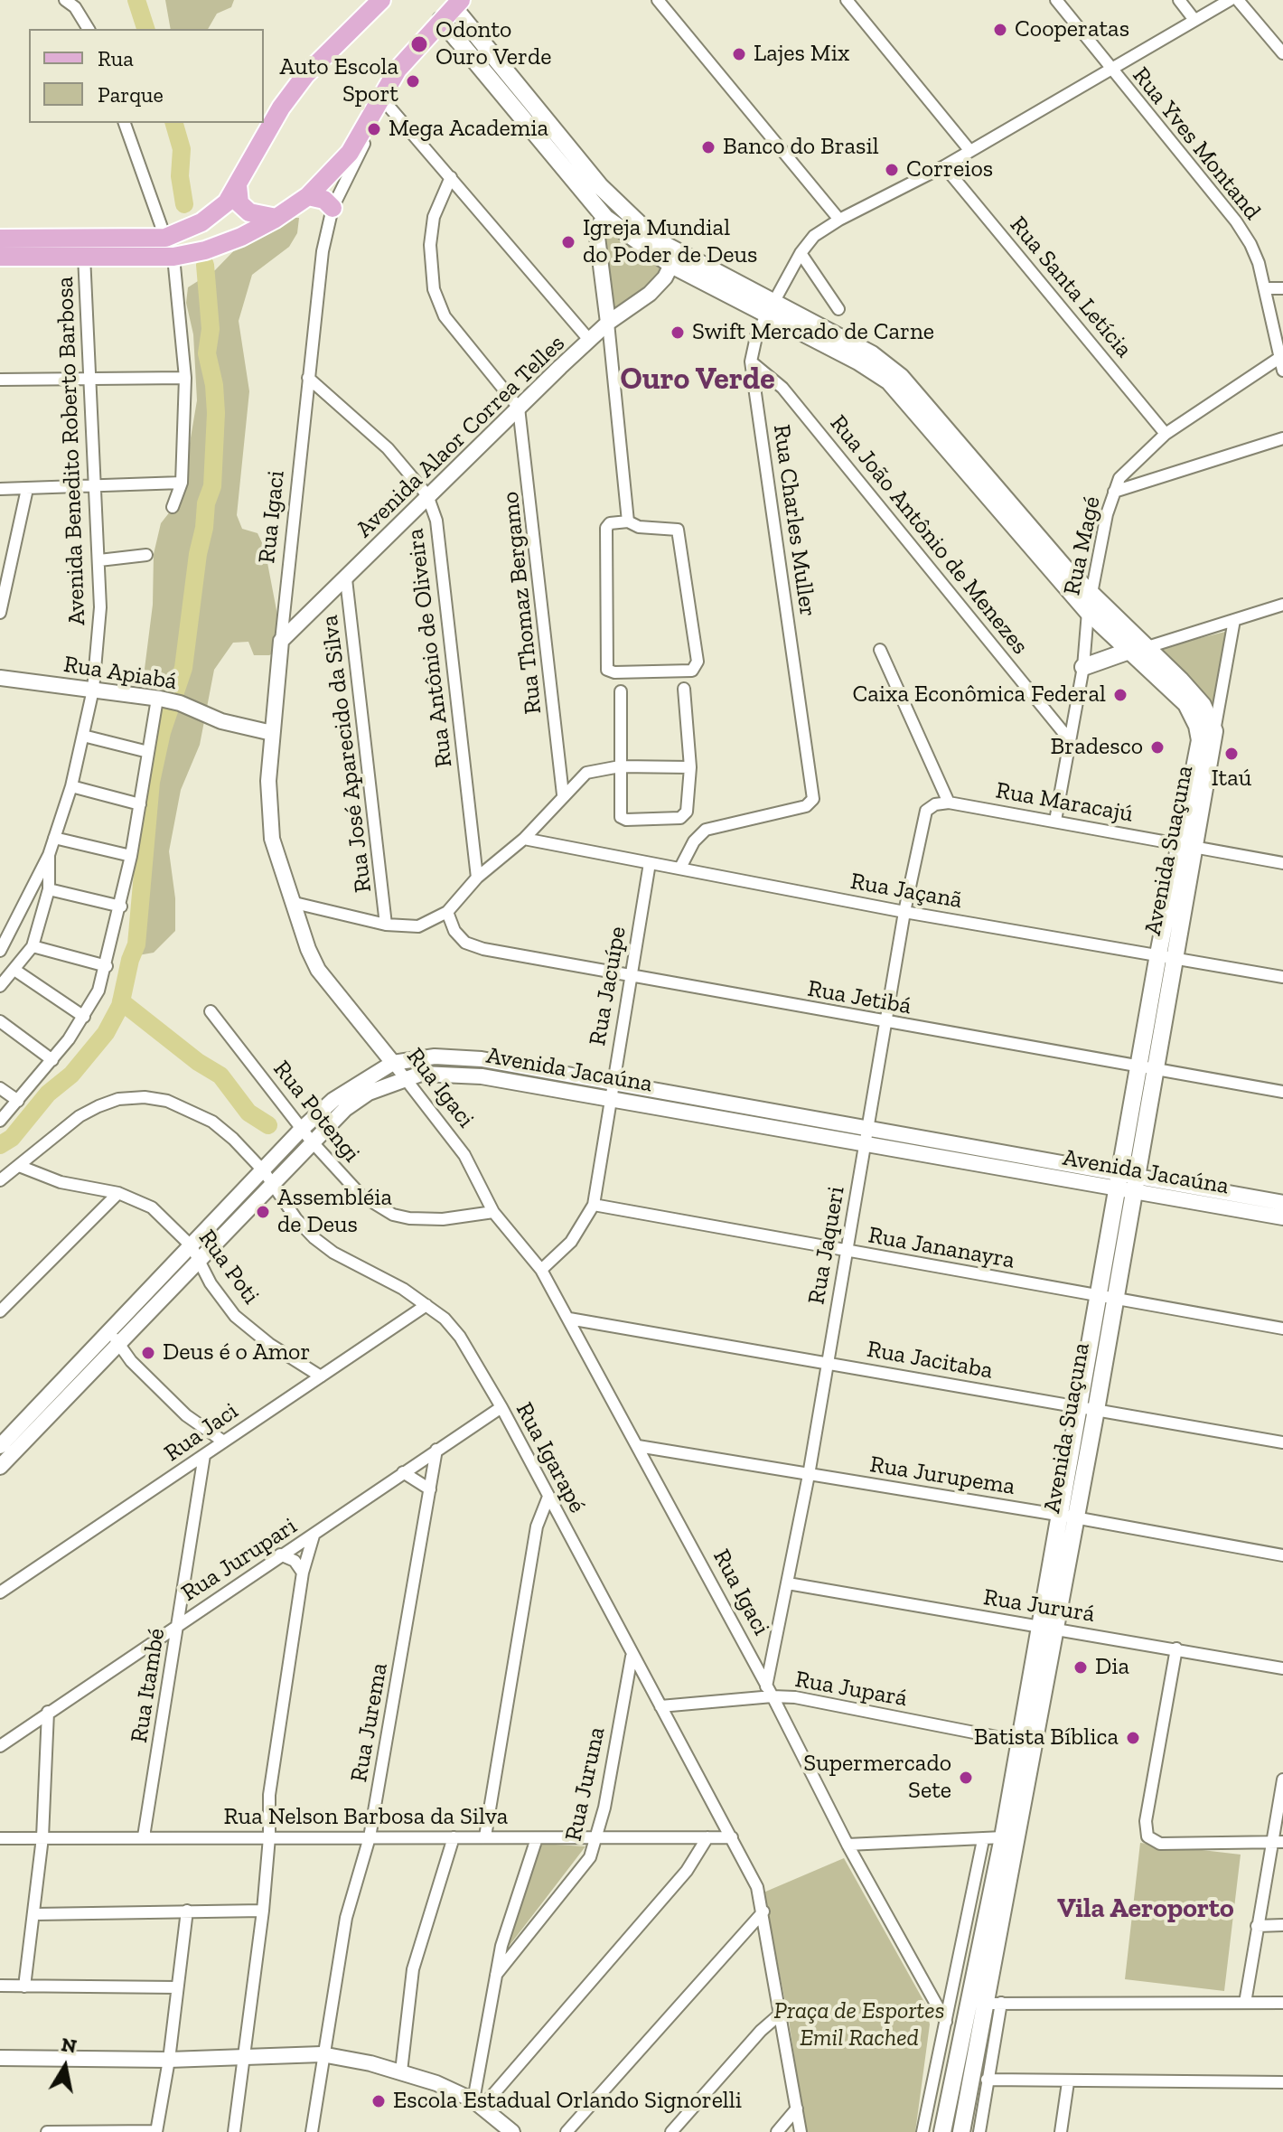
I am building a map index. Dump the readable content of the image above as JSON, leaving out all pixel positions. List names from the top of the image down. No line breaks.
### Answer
{"streets":{"main road":["Avenida Suaçuna"],"street":["Rua Yves Montand","Rua Santa Letícia","Avenida Alaor Correa Telles","Avenida Benedito Roberto Barbosa","Rua Igaci","Rua Charles Muller","Rua João Antônio de Menezes","Rua Magé","Rua Thomaz Bergamo","Rua Antônio de Oliveira","Rua Apiabá","Rua José Aparecido da Silva","Rua Maracajú","Rua Jaçanã","Rua Jacuípe","Rua Jetibá","Avenida Jacaúna","Rua Potengi","Rua Jaqueri","Rua Jananayra","Rua Poti","Rua Jacitaba","Rua Jaci","Rua Igarapé","Rua Jurupema","Rua Jurupari","Rua Jururá","Rua Itambé","Rua Jupará","Rua Jurema","Rua Juruna","Rua Nelson Barbosa da Silva"]},"crossings":[["Rua Yves Montand","Rua Charles Muller"],["Rua Yves Montand","Rua Magé"],["Rua Santa Letícia","Rua Charles Muller"],["Rua Santa Letícia","Rua Magé"],["Avenida Alaor Correa Telles","Rua Igaci"],["Avenida Alaor Correa Telles","Rua Thomaz Bergamo"],["Avenida Alaor Correa Telles","Rua Antônio de Oliveira"],["Avenida Alaor Correa Telles","Rua José Aparecido da Silva"],["Avenida Benedito Roberto Barbosa","Rua Apiabá"],["Rua Igaci","Rua Antônio de Oliveira"],["Rua Igaci","Rua Apiabá"],["Rua Igaci","Rua Jacuípe"],["Rua Igaci","Avenida Jacaúna"],["Rua Igaci","Rua Potengi"],["Rua Igaci","Rua Jaqueri"],["Rua Igaci","Rua Jacitaba"],["Rua Igaci","Rua Jurupema"],["Rua Igaci","Rua Jupará"],["Rua Charles Muller","Rua João Antônio de Menezes"],["Rua Charles Muller","Rua Jaçanã"],["Rua João Antônio de Menezes","Rua Magé"],["Rua Magé","Rua Maracajú"],["Rua Maracajú","Avenida Suaçuna"],["Rua Maracajú","Rua Jaqueri"],["Avenida Suaçuna","Rua Jaçanã"],["Avenida Suaçuna","Rua Jetibá"],["Avenida Suaçuna","Avenida Jacaúna"],["Avenida Suaçuna","Rua Jananayra"],["Avenida Suaçuna","Rua Jacitaba"],["Avenida Suaçuna","Rua Jurupema"],["Avenida Suaçuna","Rua Jururá"],["Avenida Suaçuna","Rua Jupará"],["Rua Jaçanã","Rua Jacuípe"],["Rua Jaçanã","Rua Jaqueri"],["Rua Jacuípe","Rua Jetibá"],["Rua Jacuípe","Avenida Jacaúna"],["Rua Jacuípe","Rua Jananayra"],["Rua Jetibá","Rua Jaqueri"],["Avenida Jacaúna","Rua Potengi"],["Avenida Jacaúna","Rua Jaqueri"],["Avenida Jacaúna","Rua Poti"],["Avenida Jacaúna","Rua Igarapé"],["Rua Jaqueri","Rua Jananayra"],["Rua Jaqueri","Rua Jacitaba"],["Rua Jaqueri","Rua Jurupema"],["Rua Jaqueri","Rua Jururá"],["Rua Jaqueri","Rua Jupará"],["Rua Poti","Rua Jaci"],["Rua Poti","Rua Igarapé"],["Rua Jaci","Rua Igarapé"],["Rua Jaci","Rua Itambé"],["Rua Igarapé","Rua Jurupari"],["Rua Igarapé","Rua Jupará"],["Rua Igarapé","Rua Juruna"],["Rua Igarapé","Rua Nelson Barbosa da Silva"],["Rua Jurupari","Rua Itambé"],["Rua Jurupari","Rua Jurema"],["Rua Itambé","Rua Nelson Barbosa da Silva"],["Rua Jurema","Rua Nelson Barbosa da Silva"],["Rua Juruna","Rua Nelson Barbosa da Silva"]],"districts":["Ouro Verde","Vila Aeroporto"],"parks":["Praça de Esportes Emil Rached"],"places":["Cooperatas","Odonto Ouro Verde","Lajes Mix","Auto Escola Sport","Mega Academia","Banco do Brasil","Correios","Igreja Mundial do Poder de Deus","Swift Mercado de Carne","Caixa Econômica Federal","Bradesco","Itaú","Assembléia de Deus","Deus é o Amor","Dia","Batista Bíblica","Supermercado Sete","Escola Estadual Orlando Signorelli"],"legend":["Rua","Parque"],"north":"top"}
